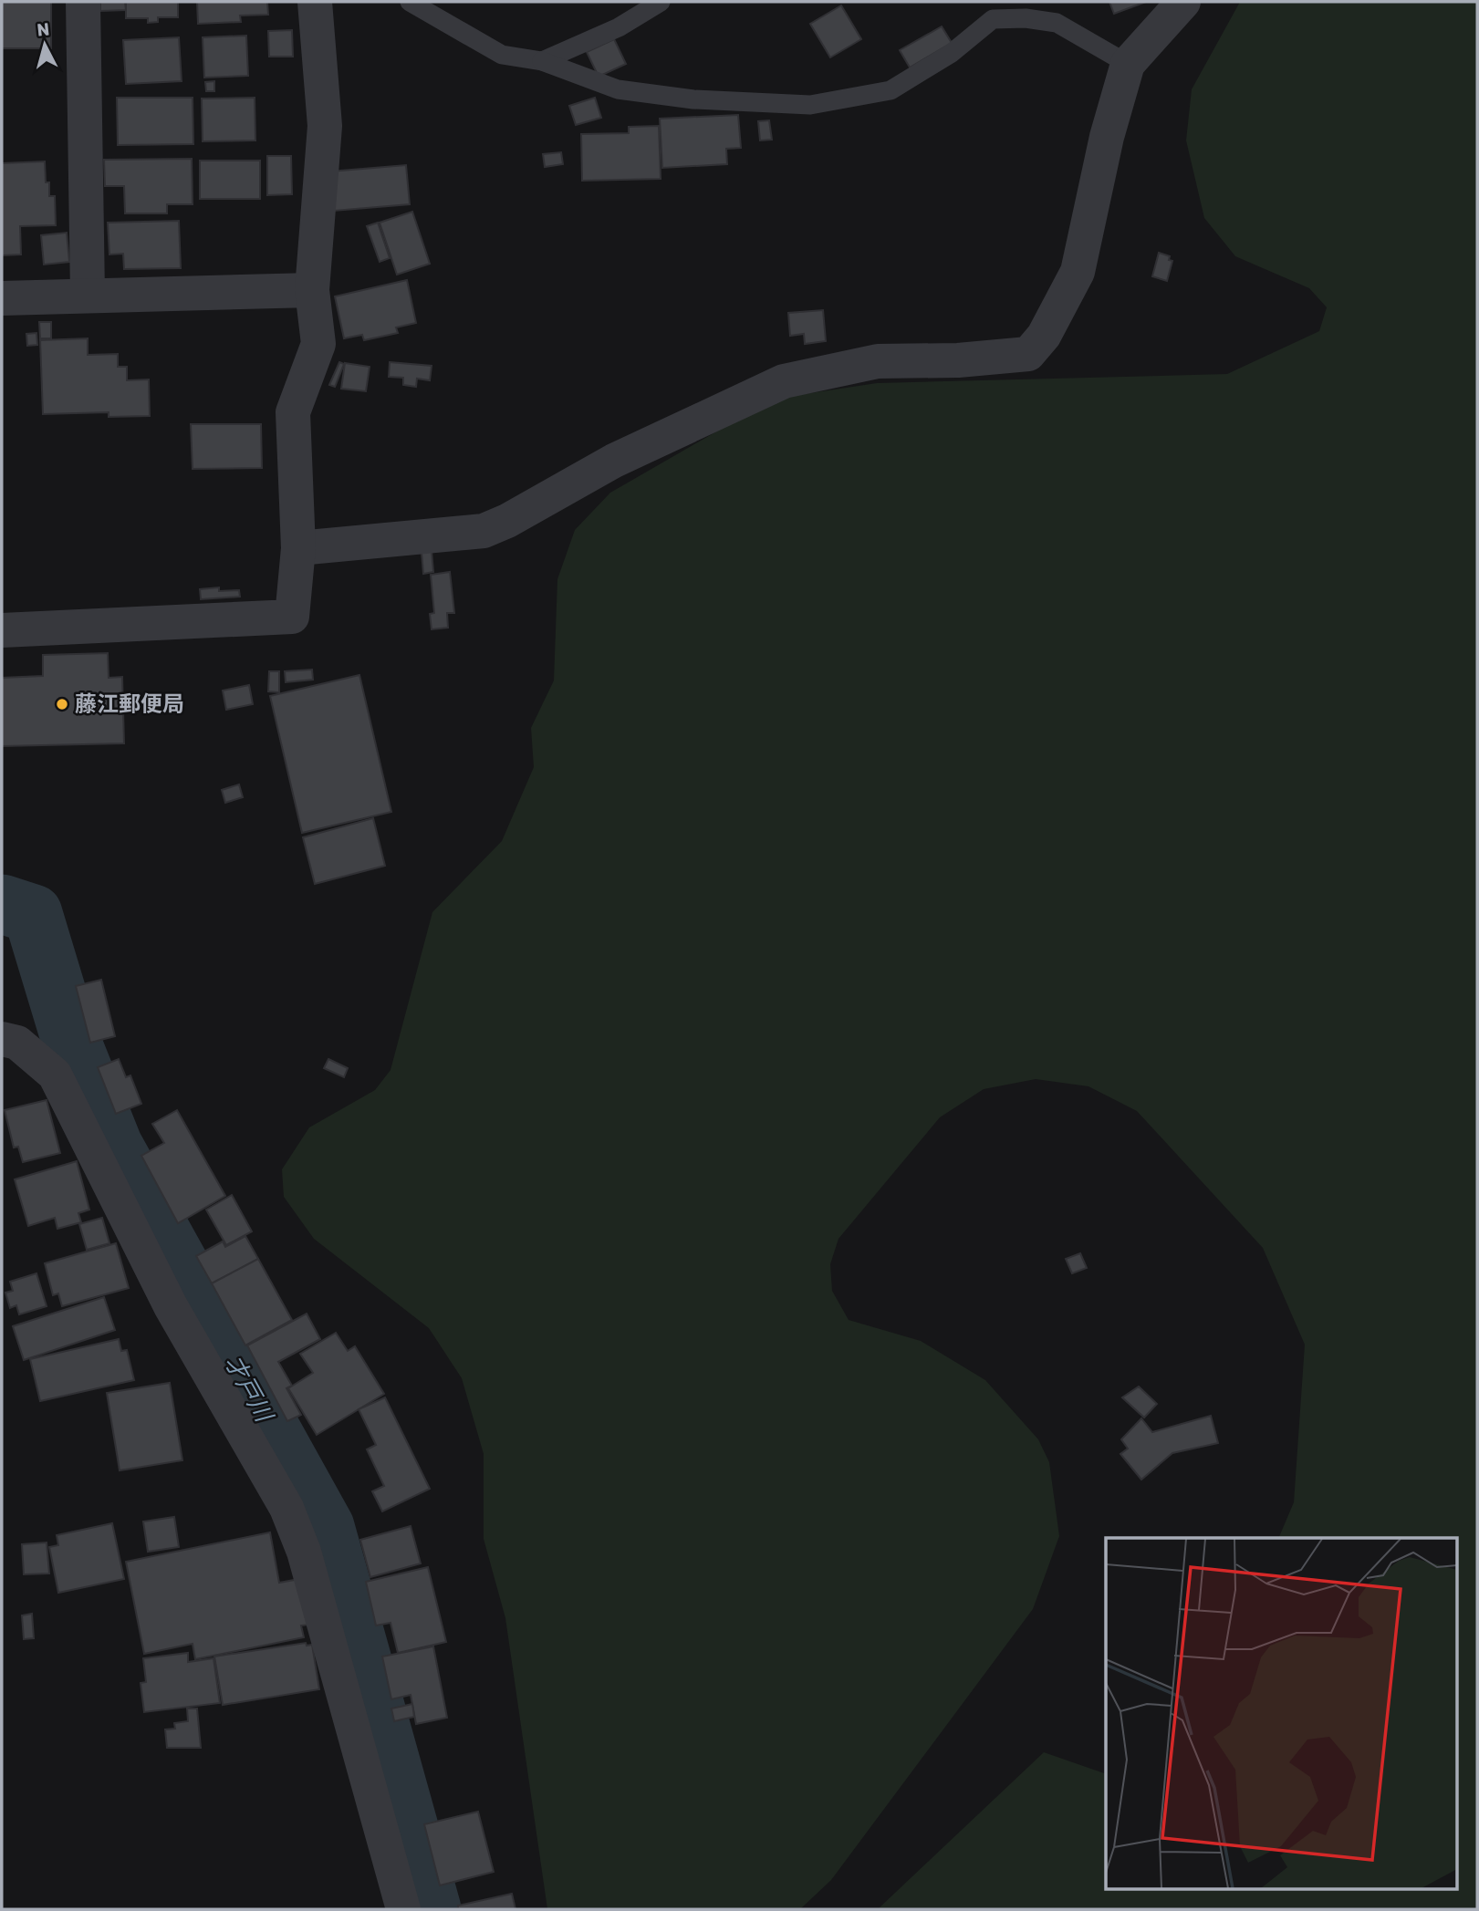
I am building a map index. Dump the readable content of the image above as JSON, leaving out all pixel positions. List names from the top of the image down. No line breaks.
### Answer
{"water":["才戸川"],"places":["藤江郵便局"],"north":"top"}
